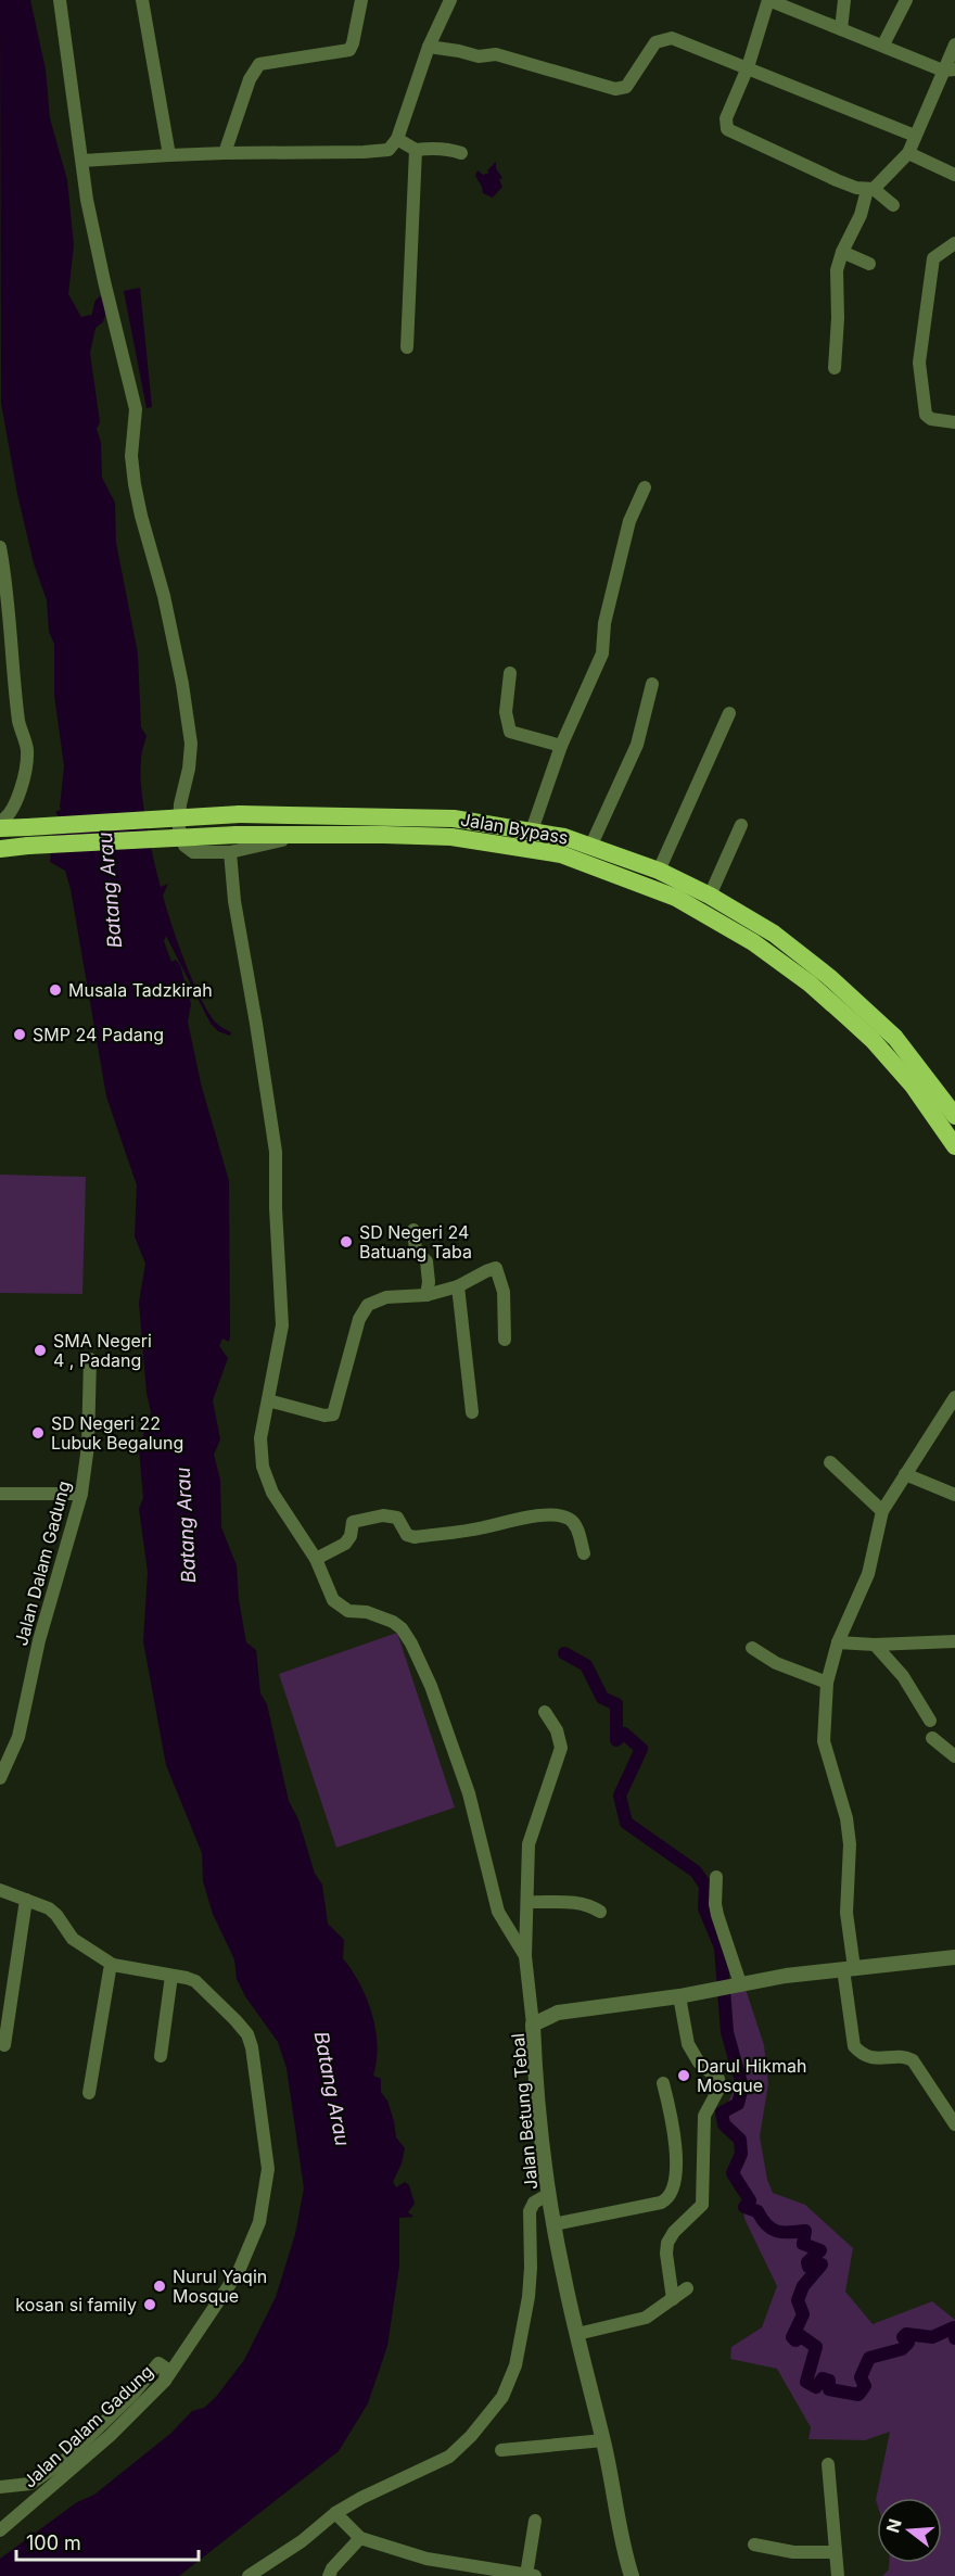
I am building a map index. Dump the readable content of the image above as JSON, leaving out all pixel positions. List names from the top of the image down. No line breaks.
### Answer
{"streets":{"highway":["Jalan Bypass"],"street":["Jalan Dalam Gadung","Jalan Betung Tebal"]},"water":["Batang Arau"],"places":["Musala Tadzkirah","SMP 24 Padang","SD Negeri 24 Batuang Taba","SMA Negeri 4 , Padang","SD Negeri 22 Lubuk Begalung","Darul Hikmah Mosque","Nurul Yaqin Mosque","kosan si family"],"scale_bar":"100 m","north":"left"}
